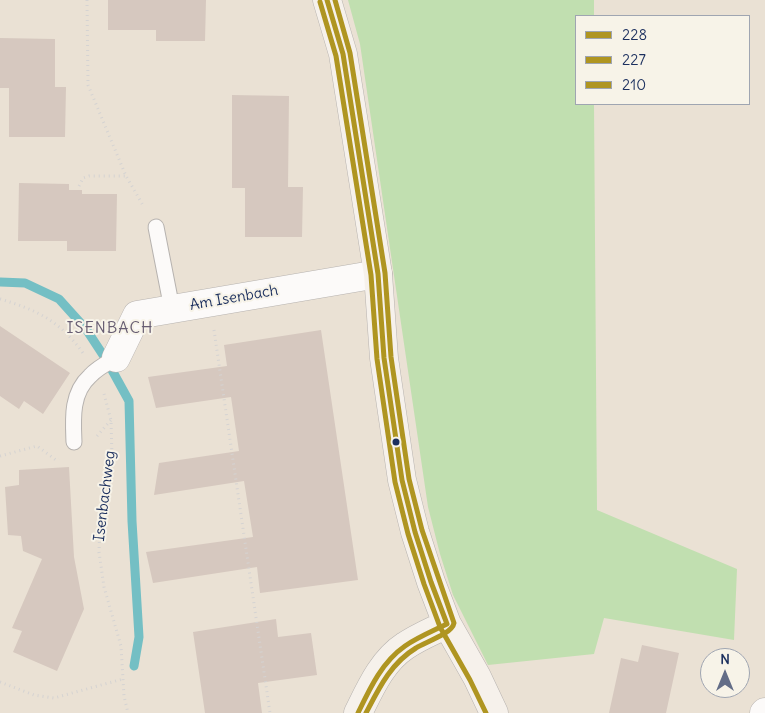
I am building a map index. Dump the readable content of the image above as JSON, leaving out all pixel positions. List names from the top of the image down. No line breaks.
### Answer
{"streets":{"street":["Am Isenbach"],"path":["Isenbachweg"]},"crossings":[["Am Isenbach","Isenbachweg"]],"districts":["ISENBACH"],"lines":["transit line 228","transit line 210","transit line 227"],"legend":["228","227","210"],"north":"top"}
